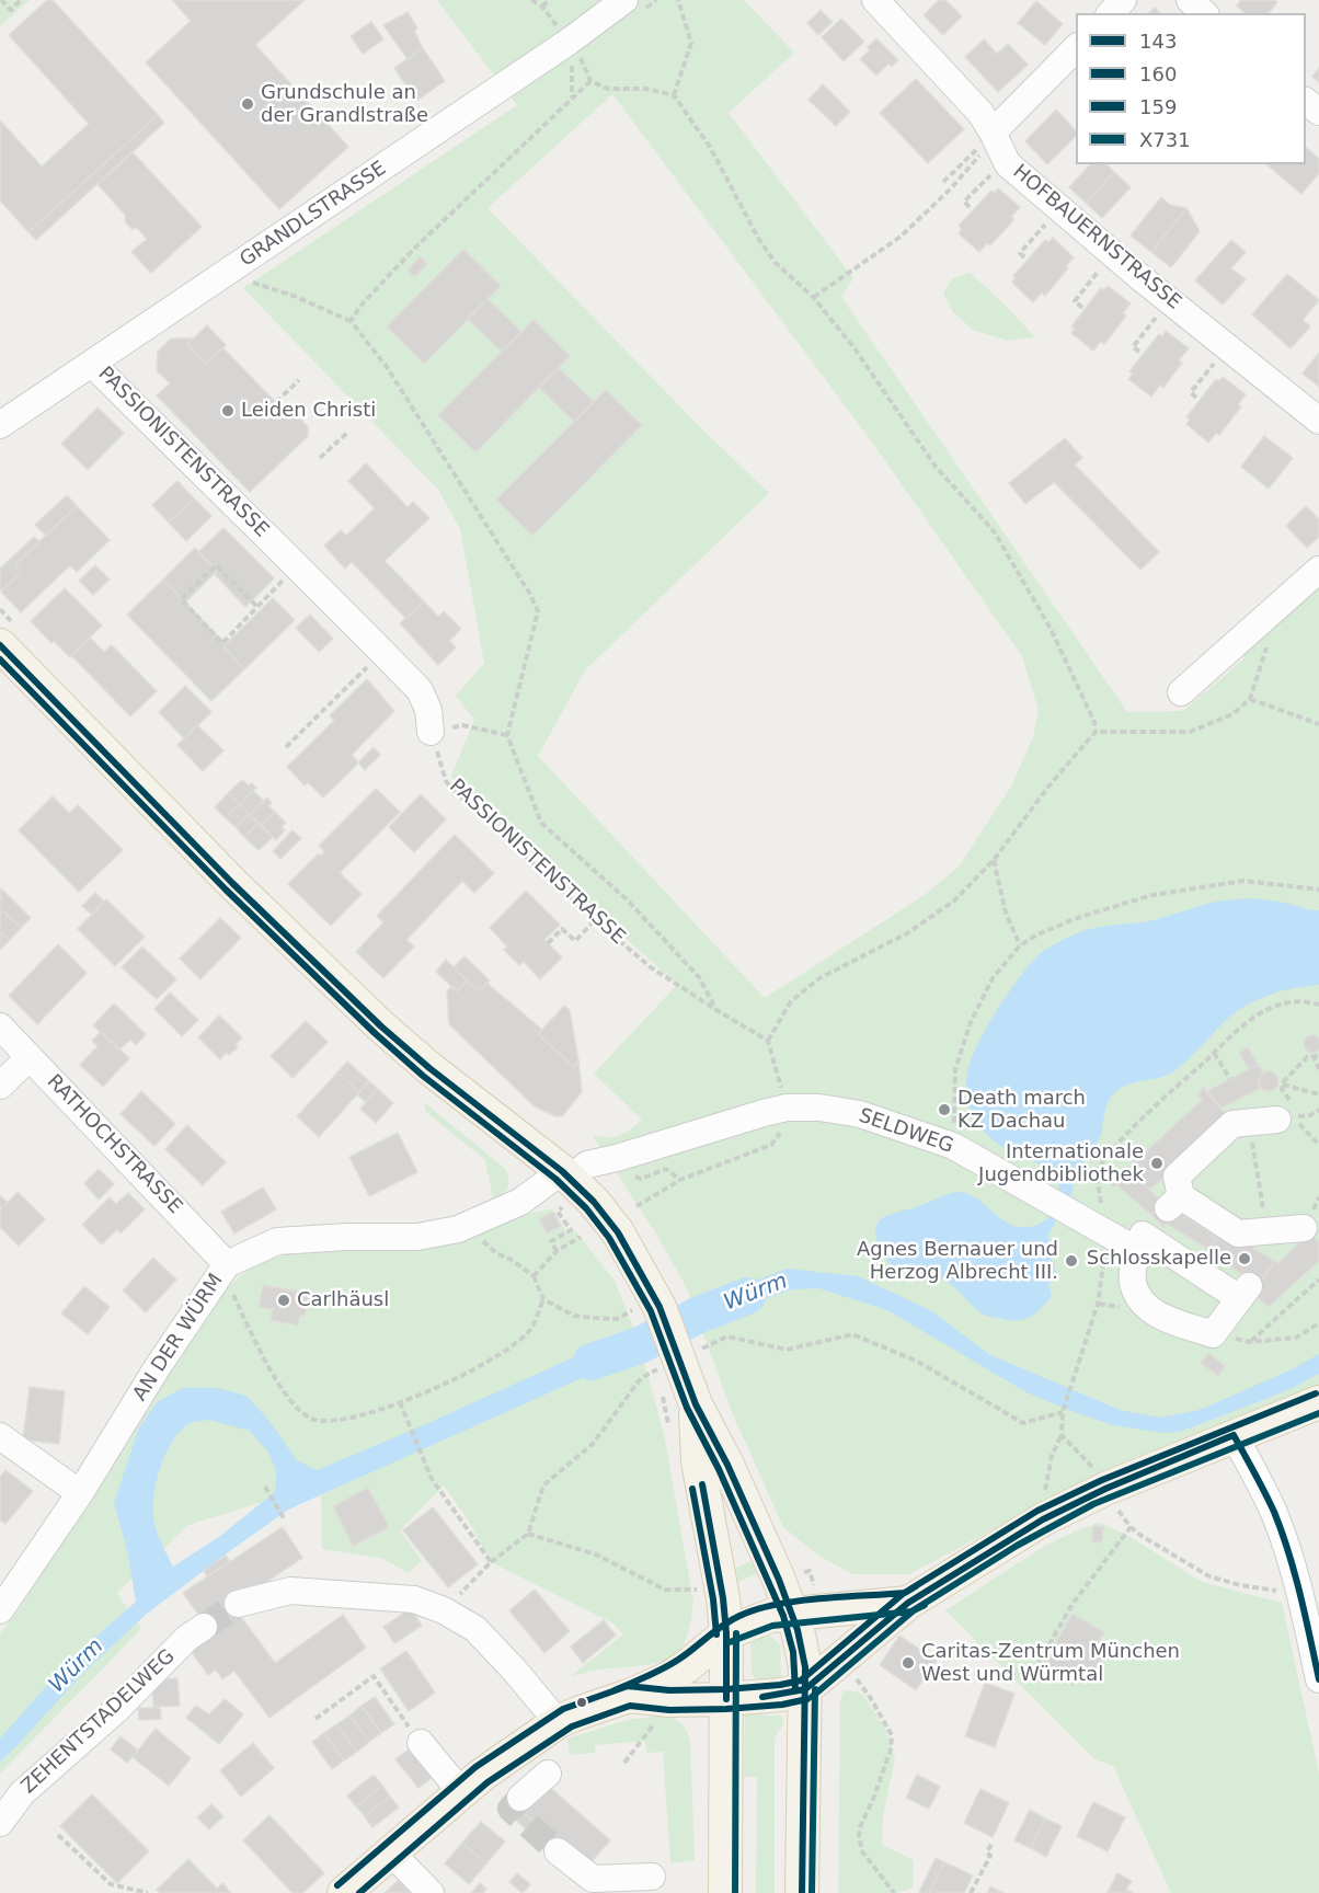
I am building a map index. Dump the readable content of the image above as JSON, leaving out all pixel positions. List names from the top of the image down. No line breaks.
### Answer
{"streets":{"street":["GRANDLSTRASSE","HOFBAUERNSTRASSE","PASSIONISTENSTRASSE","SELDWEG","RATHOCHSTRASSE","AN DER WÜRM","ZEHENTSTADELWEG"]},"crossings":[["GRANDLSTRASSE","PASSIONISTENSTRASSE"],["SELDWEG","AN DER WÜRM"],["RATHOCHSTRASSE","AN DER WÜRM"]],"water":["Würm"],"places":["Grundschule an der Grandlstraße","Leiden Christi","Death march KZ Dachau","Internationale Jugendbibliothek","Schlosskapelle","Agnes Bernauer und Herzog Albrecht III.","Carlhäusl","Caritas-Zentrum München West und Würmtal"],"lines":["transit line 143","transit line 160","transit line 159","transit line X731"],"legend":["143","160","159","X731"]}
